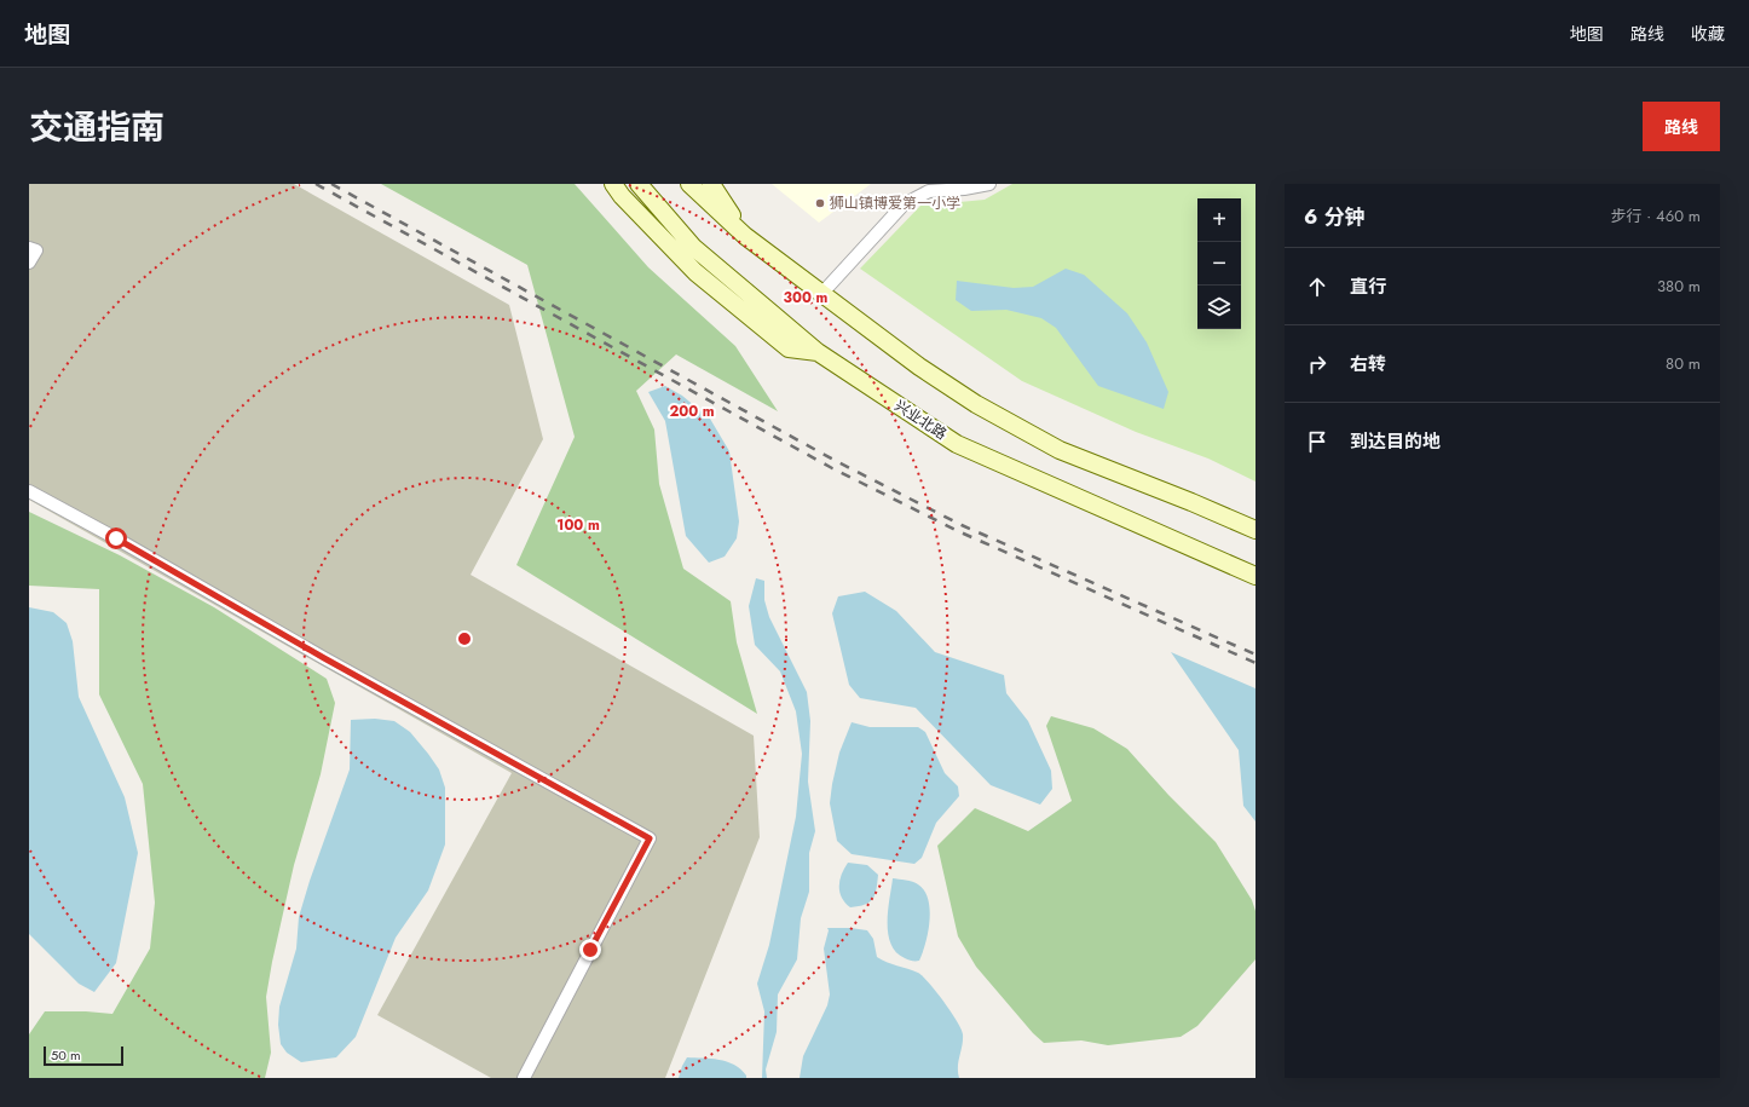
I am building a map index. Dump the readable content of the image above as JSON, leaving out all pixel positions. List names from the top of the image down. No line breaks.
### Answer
{"streets":{"main road":["兴业北路"]},"places":["狮山镇博爱第一小学"],"scale_bar":"50 m","page":{"header":"地图","nav":["地图","路线","收藏"],"title":"交通指南","buttons":"路线","heading":["6 分钟","步行 · 460 m"],"map_buttons":["+","−"],"list":[["直行","380 m"],["右转","80 m"],"到达目的地"],"scale":"50 m"},"rings":["300 m","200 m","100 m"]}
